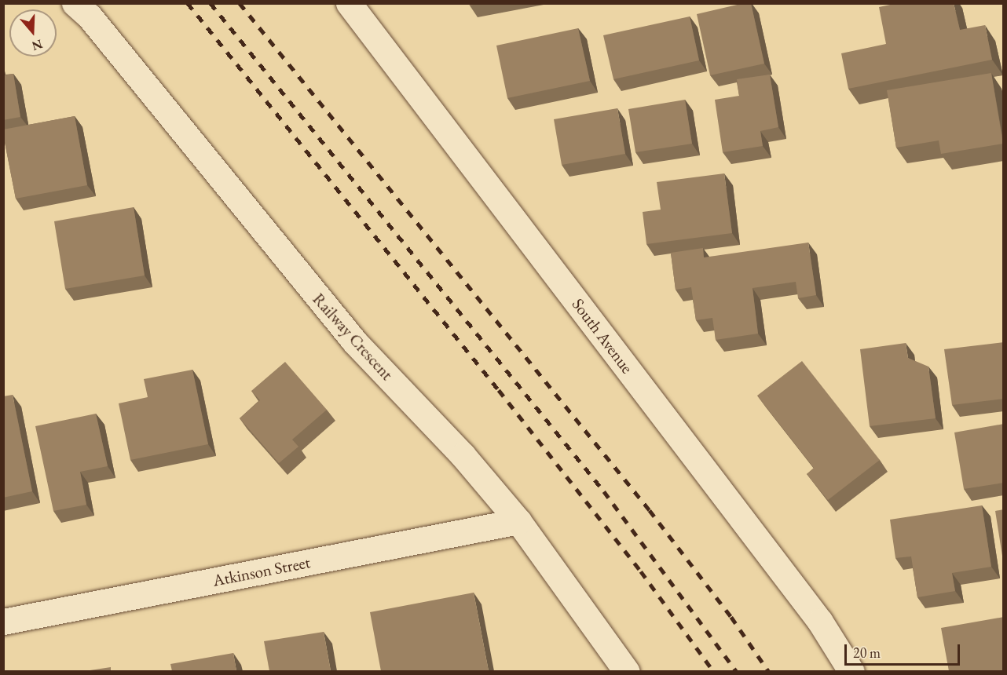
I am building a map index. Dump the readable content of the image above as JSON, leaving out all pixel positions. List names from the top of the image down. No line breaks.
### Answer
{"streets":{"street":["South Avenue","Railway Crescent","Atkinson Street"]},"crossings":[["Railway Crescent","Atkinson Street"]],"scale_bar":"20 m","north":"bottom"}
